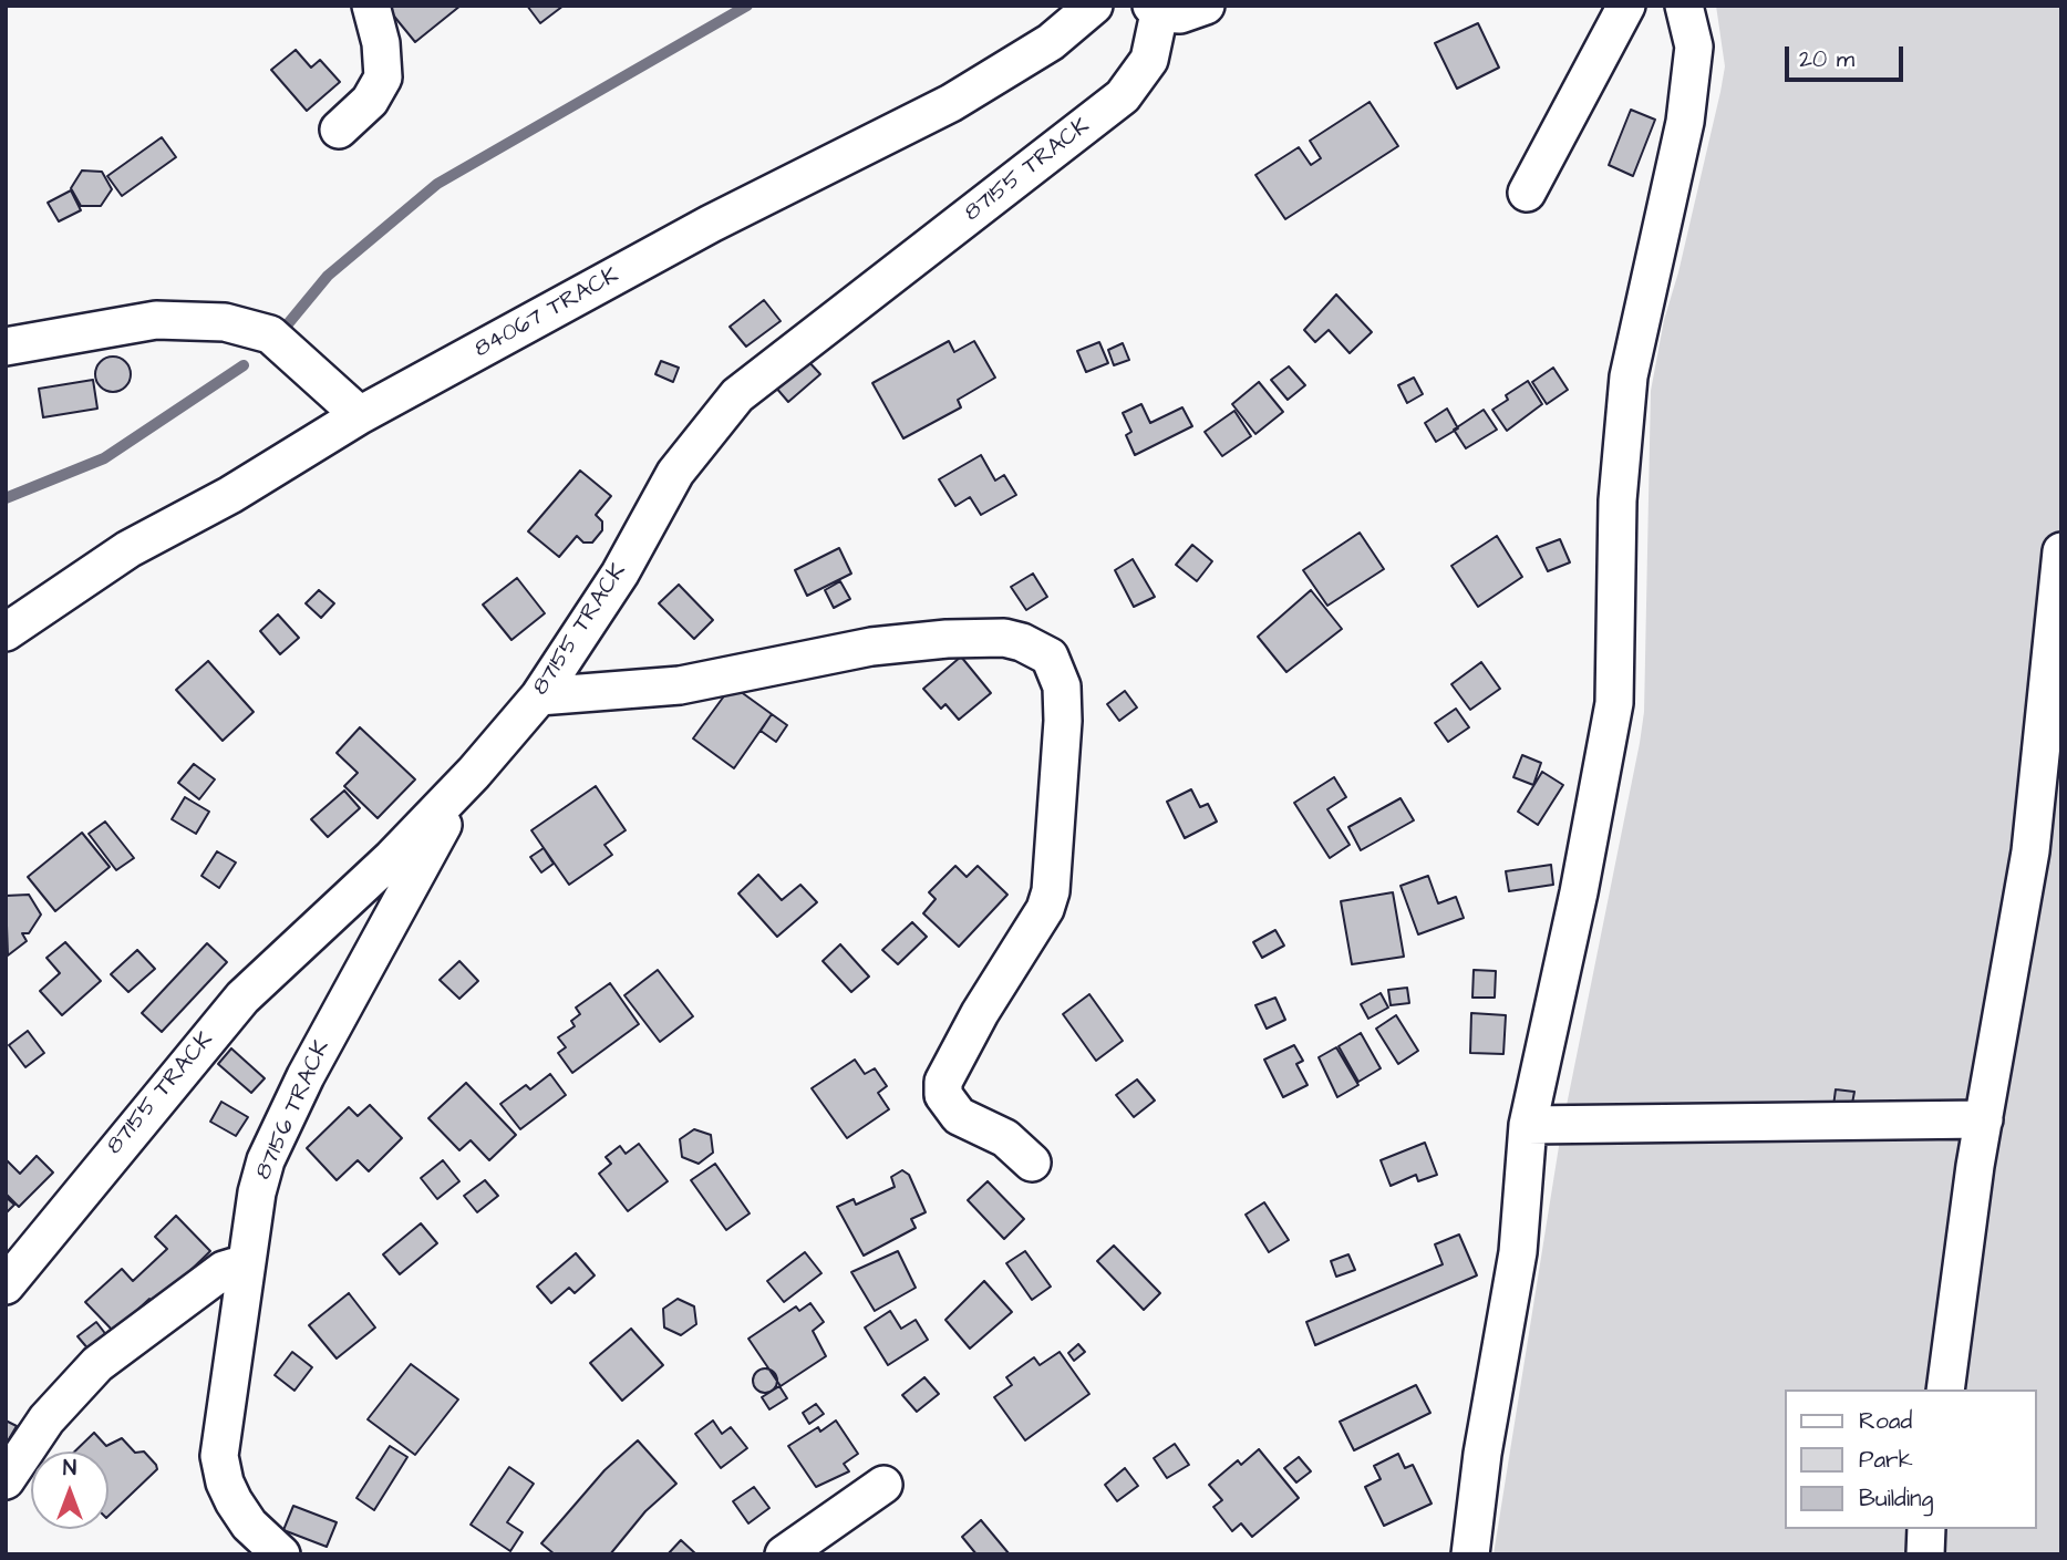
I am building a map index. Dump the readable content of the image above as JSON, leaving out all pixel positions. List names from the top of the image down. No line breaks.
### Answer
{"streets":{"street":["87155 TRACK","84067 TRACK","87156 TRACK"]},"crossings":[["87155 TRACK","87156 TRACK"]],"legend":["Road","Park","Building"],"scale_bar":"20 m","north":"top"}
